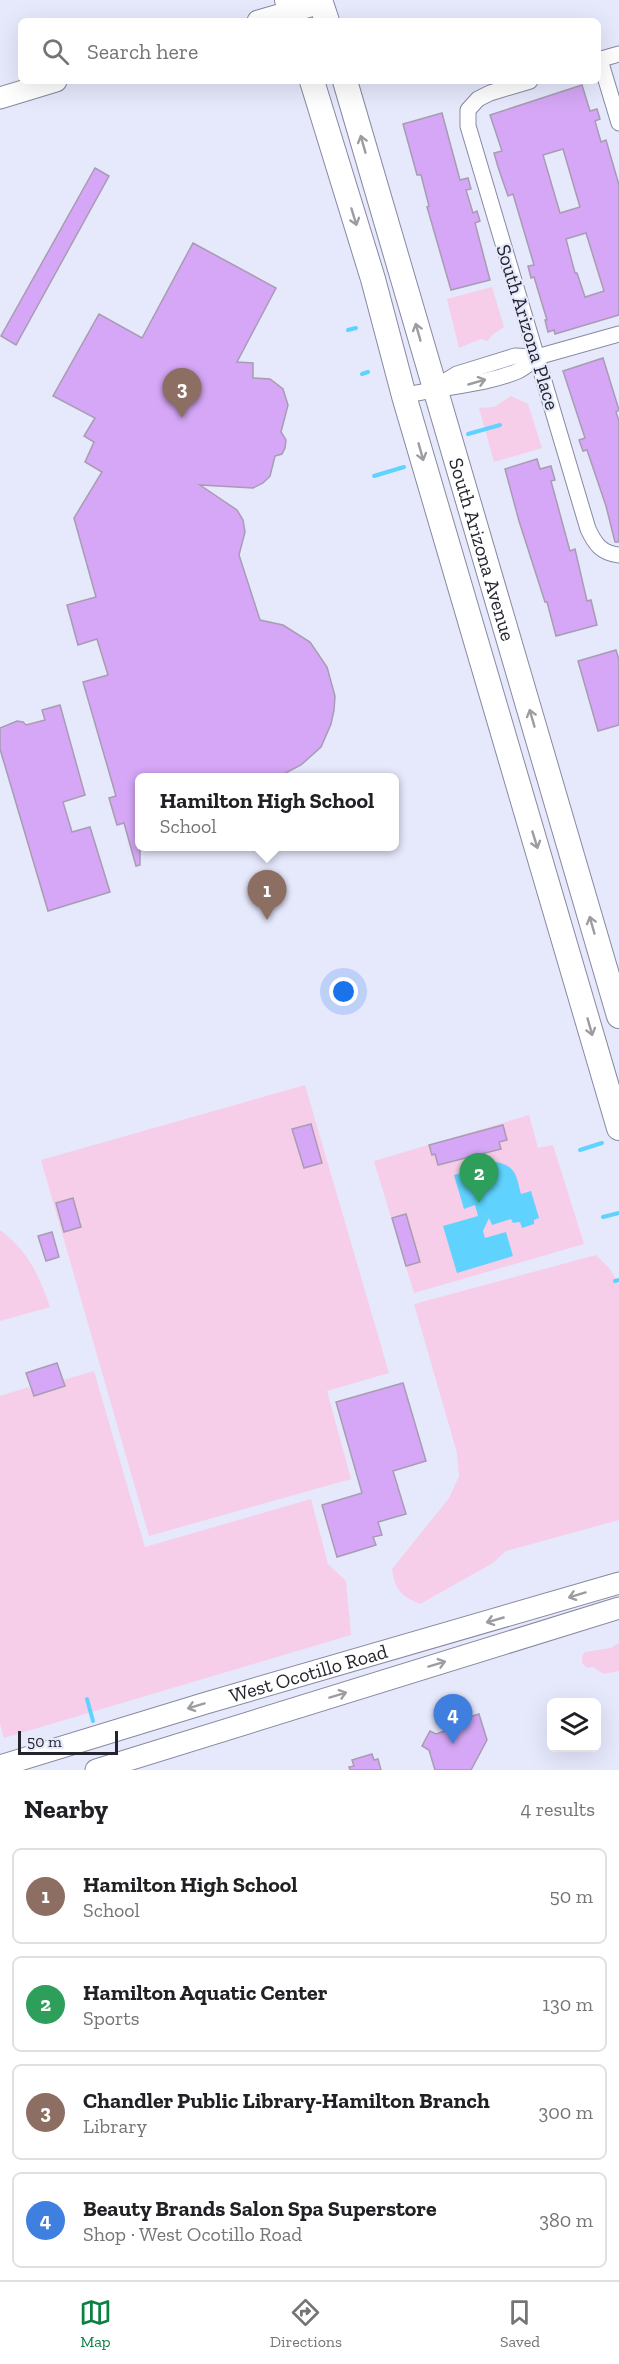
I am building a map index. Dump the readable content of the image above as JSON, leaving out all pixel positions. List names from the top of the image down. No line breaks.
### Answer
{"streets":{"main road":["South Arizona Avenue","West Ocotillo Road"],"street":["South Arizona Place"]},"scale_bar":"50 m","page":{"search":"Search here","pins":["3","1","2","4"],"popup":["Hamilton High School","School"],"scale":"50 m","heading":["Nearby","4 results"],"list":[{"mark":"1","name":"Hamilton High School","note":"School","value":"50 m"},{"mark":"2","name":"Hamilton Aquatic Center","note":"Sports","value":"130 m"},{"mark":"3","name":"Chandler Public Library-Hamilton Branch","note":"Library","value":"300 m"},{"mark":"4","name":"Beauty Brands Salon Spa Superstore","note":"Shop · West Ocotillo Road","value":"380 m"}],"nav":["Map","Directions","Saved"]}}
